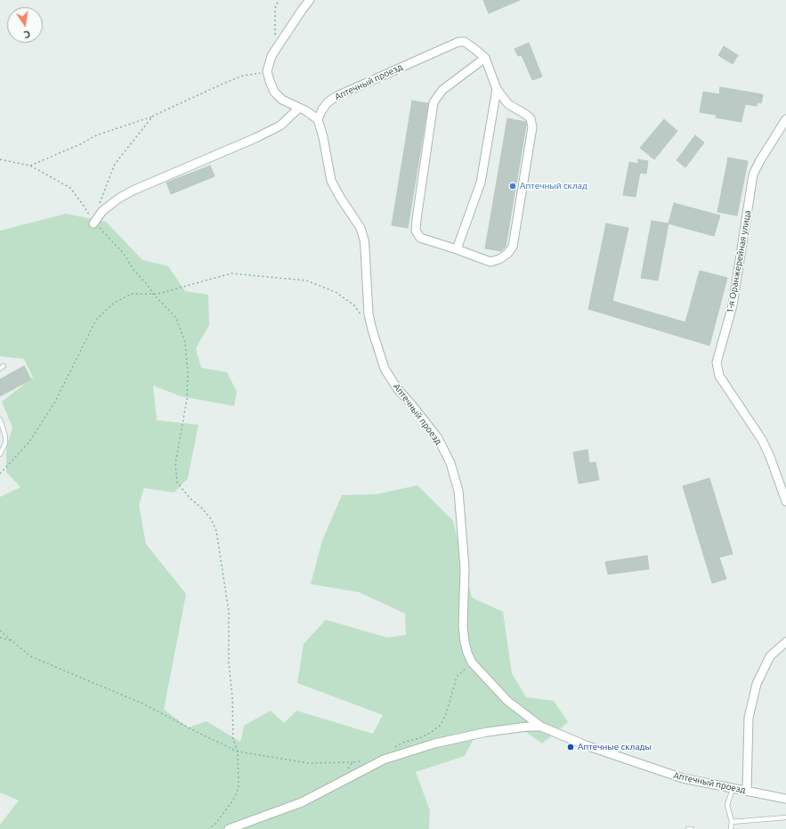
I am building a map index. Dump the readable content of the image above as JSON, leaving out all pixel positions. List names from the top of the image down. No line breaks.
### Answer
{"streets":{"street":["Аптечный проезд","1-я Оранжерейная улица"]},"places":["Аптечный склад","Аптечные склады"],"north":"bottom"}
